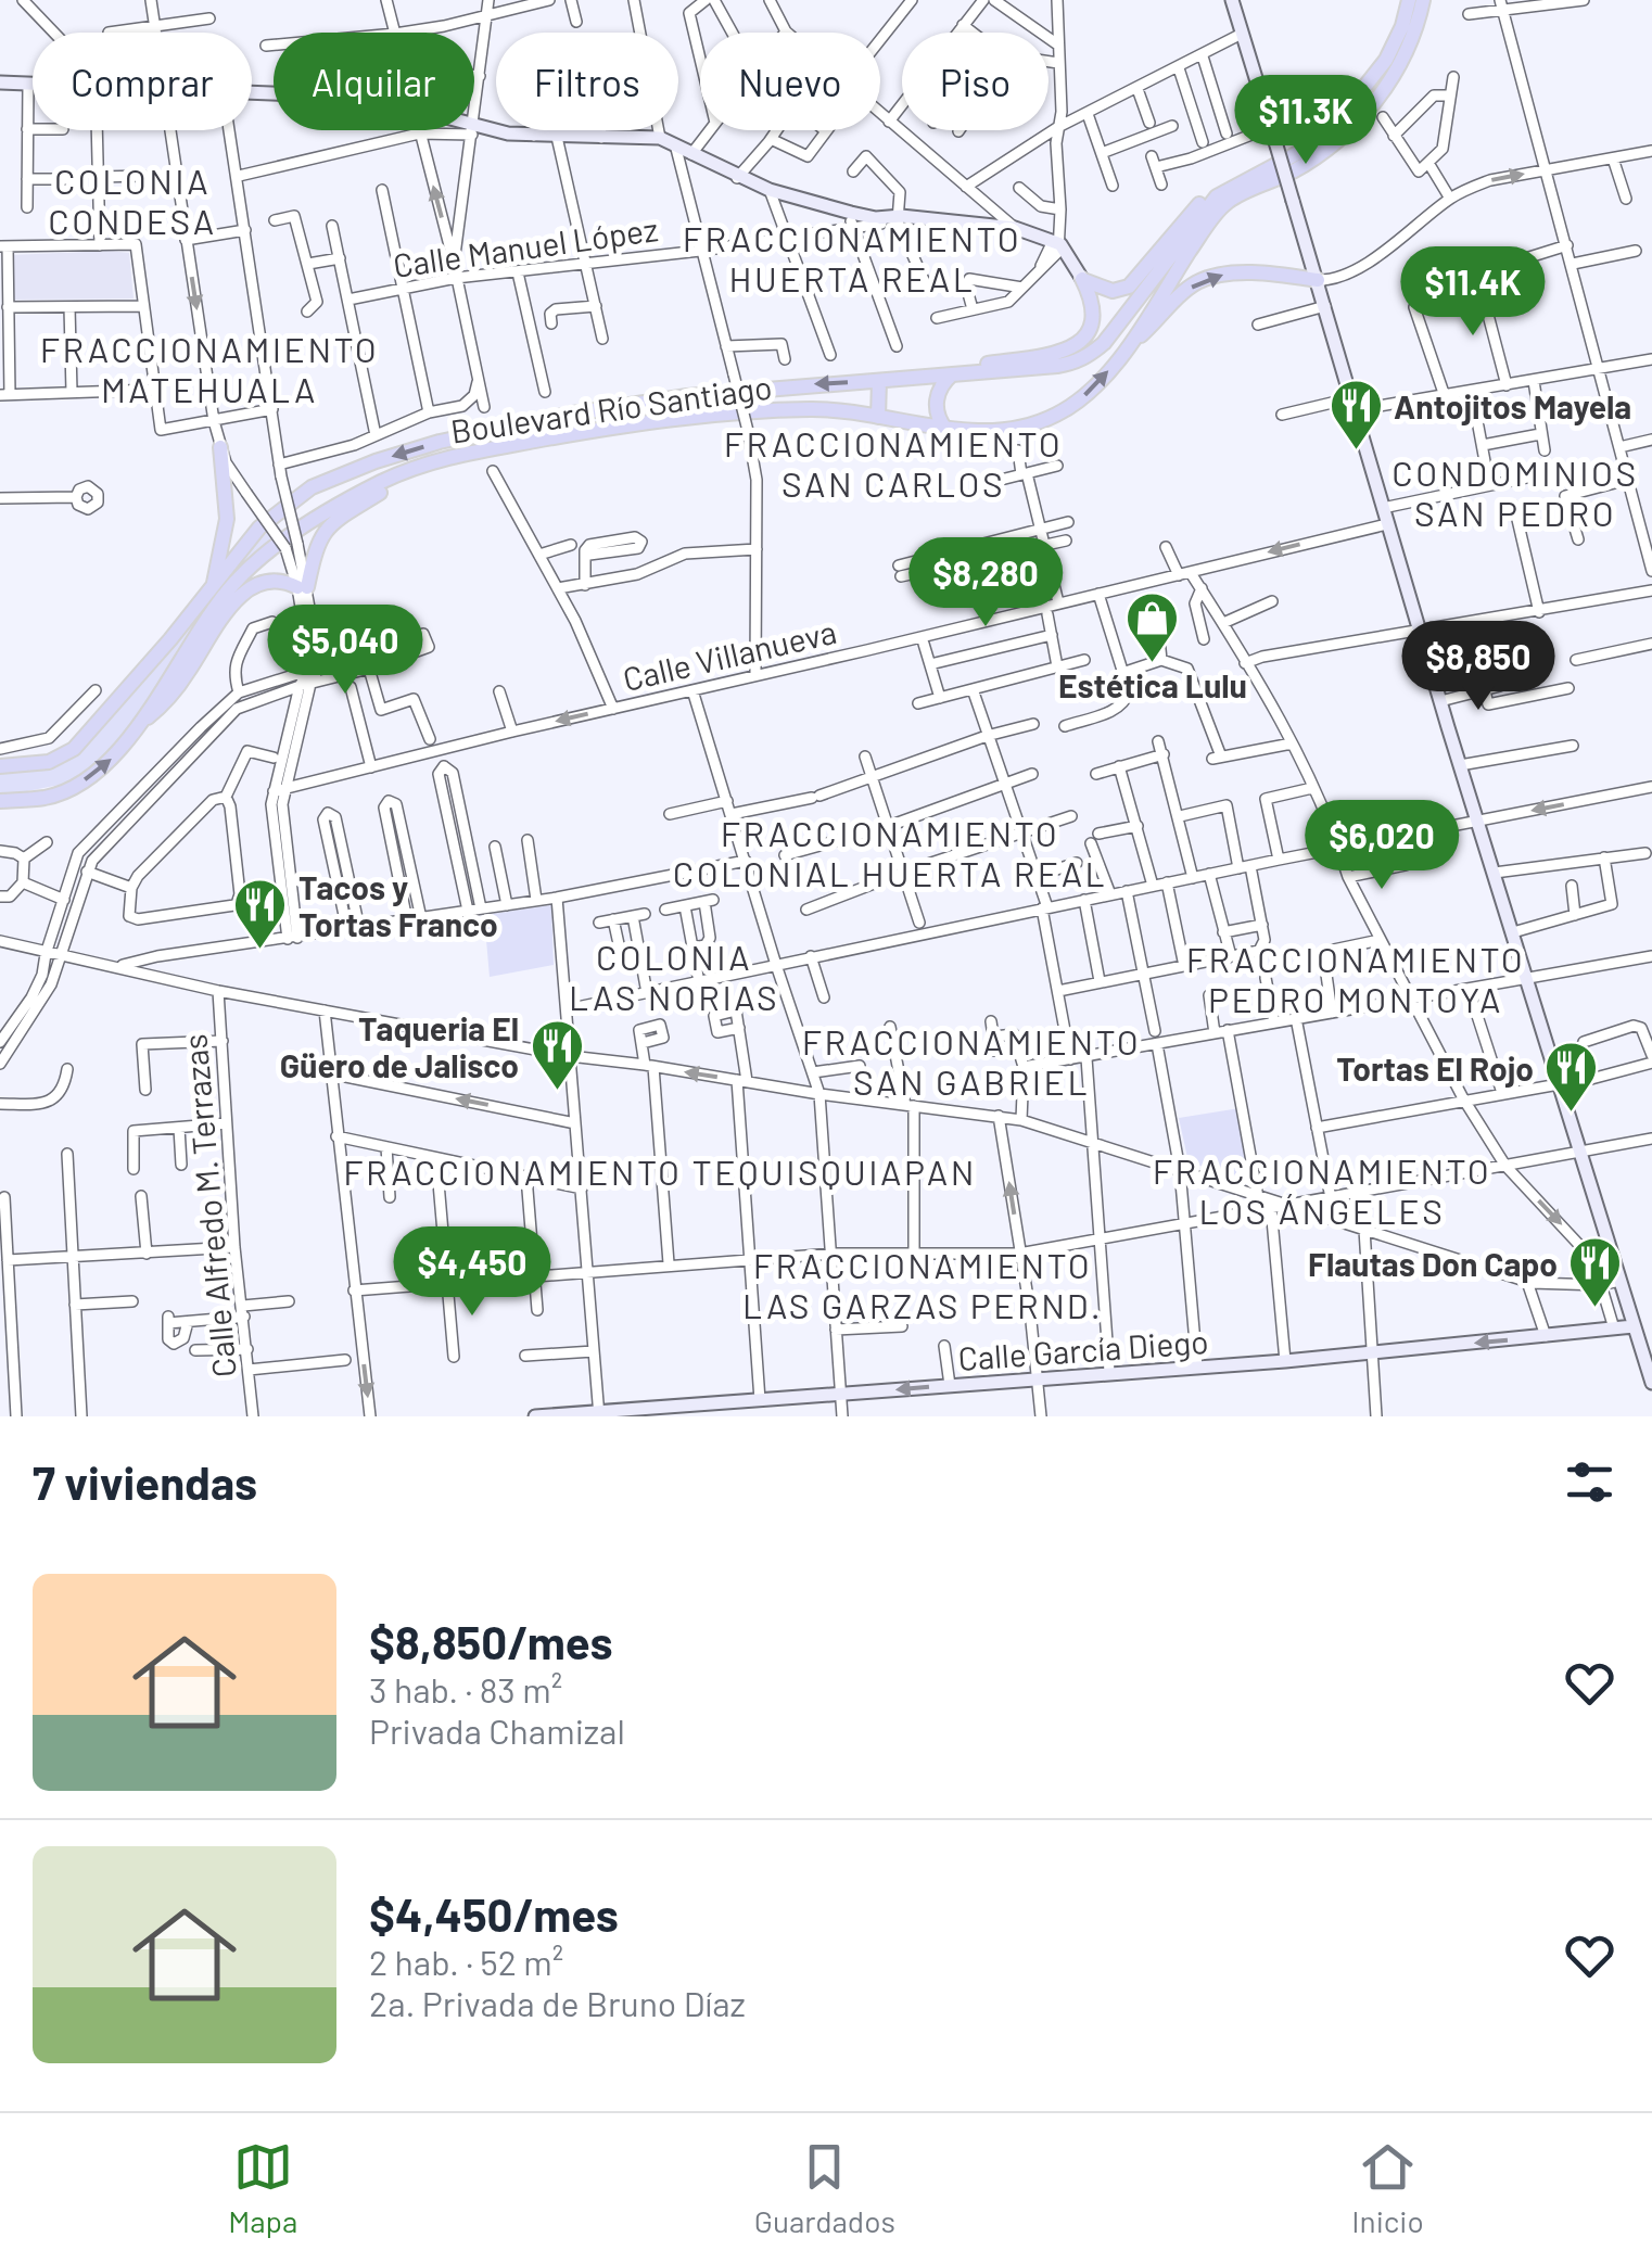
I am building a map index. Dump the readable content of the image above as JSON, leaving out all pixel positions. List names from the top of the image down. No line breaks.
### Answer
{"streets":{"main road":["Boulevard Río Santiago"],"street":["Calle Manuel López","Calle Villanueva","Calle Alfredo M. Terrazas","Calle García Diego"]},"districts":["COLONIA CONDESA","FRACCIONAMIENTO HUERTA REAL","FRACCIONAMIENTO MATEHUALA","FRACCIONAMIENTO SAN CARLOS","CONDOMINIOS SAN PEDRO","FRACCIONAMIENTO COLONIAL HUERTA REAL","COLONIA LAS NORIAS","FRACCIONAMIENTO PEDRO MONTOYA","FRACCIONAMIENTO SAN GABRIEL","FRACCIONAMIENTO LOS ÁNGELES","FRACCIONAMIENTO TEQUISQUIAPAN","FRACCIONAMIENTO LAS GARZAS PERND."],"places":{"restaurant":["Antojitos Mayela","Tacos y Tortas Franco","Taqueria El Güero de Jalisco","Tortas El Rojo","Flautas Don Capo"],"shop":["Estética Lulu"]},"page":{"chip":["Comprar","Alquilar","Filtros","Nuevo","Piso"],"price":["$11.3K","$11.4K","$8,280","$5,040","$8,850","$6,020","$4,450"],"heading":"7 viviendas","list":[{"name":"$8,850/mes","note":"3 hab. · 83 m² · Privada Chamizal"},{"name":"$4,450/mes","note":"2 hab. · 52 m² · 2a. Privada de Bruno Díaz"}],"tabs":["Mapa","Guardados","Inicio"]}}
